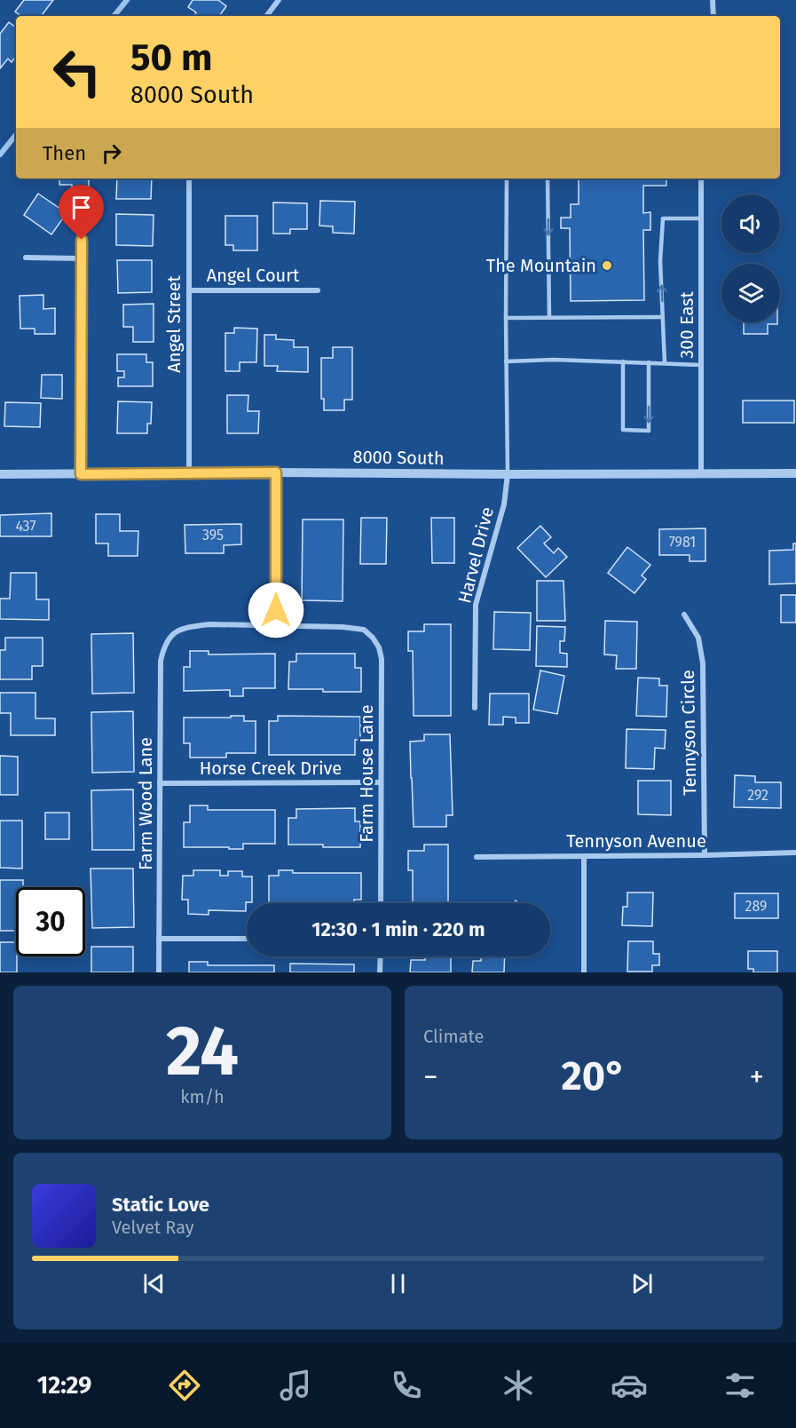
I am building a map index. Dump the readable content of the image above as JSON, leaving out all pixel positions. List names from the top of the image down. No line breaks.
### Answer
{"streets":{"street":["Angel Court","Angel Street","300 East","8000 South","Harvel Drive","Tennyson Circle","Horse Creek Drive","Farm House Lane","Farm Wood Lane","Tennyson Avenue"]},"crossings":[["Angel Court","Angel Street"],["Angel Street","8000 South"],["300 East","8000 South"],["8000 South","Harvel Drive"],["Tennyson Circle","Tennyson Avenue"],["Horse Creek Drive","Farm House Lane"],["Horse Creek Drive","Farm Wood Lane"],["Farm House Lane","Farm Wood Lane"]],"places":["The Mountain"],"house_numbers":["437","395","7981","292","289"],"page":{"turn":["50 m","8000 South"],"then":"Then","limit":"30","trip":"12:30 · 1 min · 220 m","tile":[["24","km/h"],"Climate"],"heat":["−","20°","+"],"song":["Static Love","Velvet Ray"],"tabs":"12:29"}}
